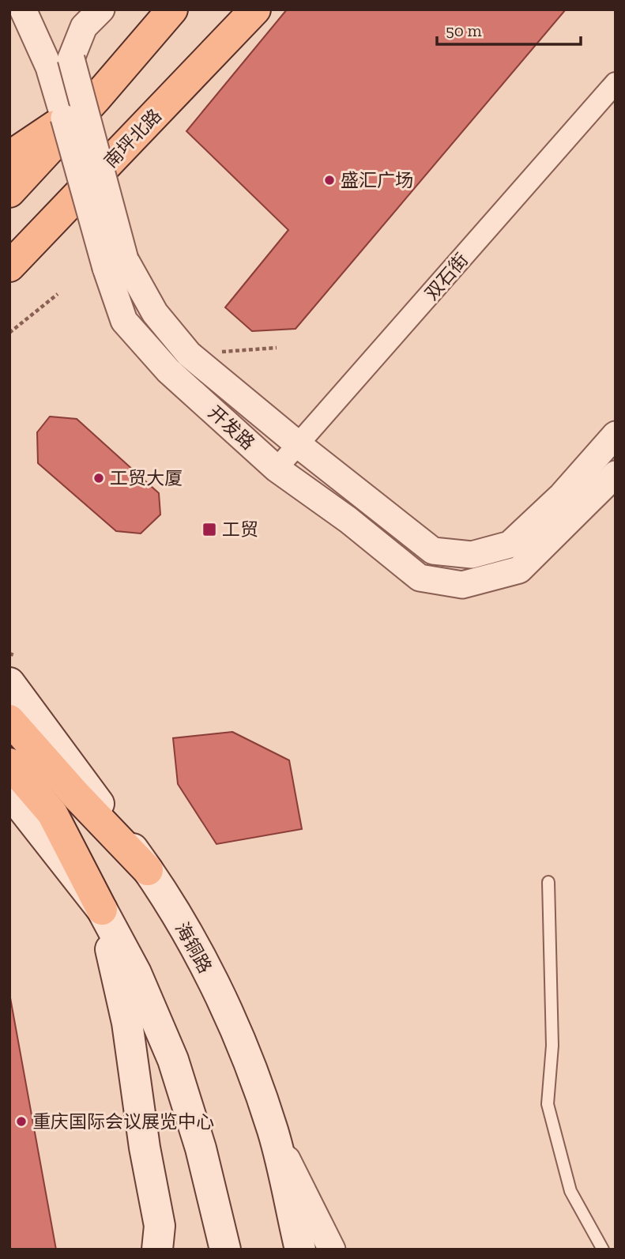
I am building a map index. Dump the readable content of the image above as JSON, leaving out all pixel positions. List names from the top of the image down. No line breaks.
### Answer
{"streets":{"main road":["南坪北路","海铜路"],"street":["双石街","开发路"]},"crossings":[["双石街","开发路"]],"places":{"other":["盛汇广场","工贸大厦","重庆国际会议展览中心"],"transit":["工贸"]},"scale_bar":"50 m"}
